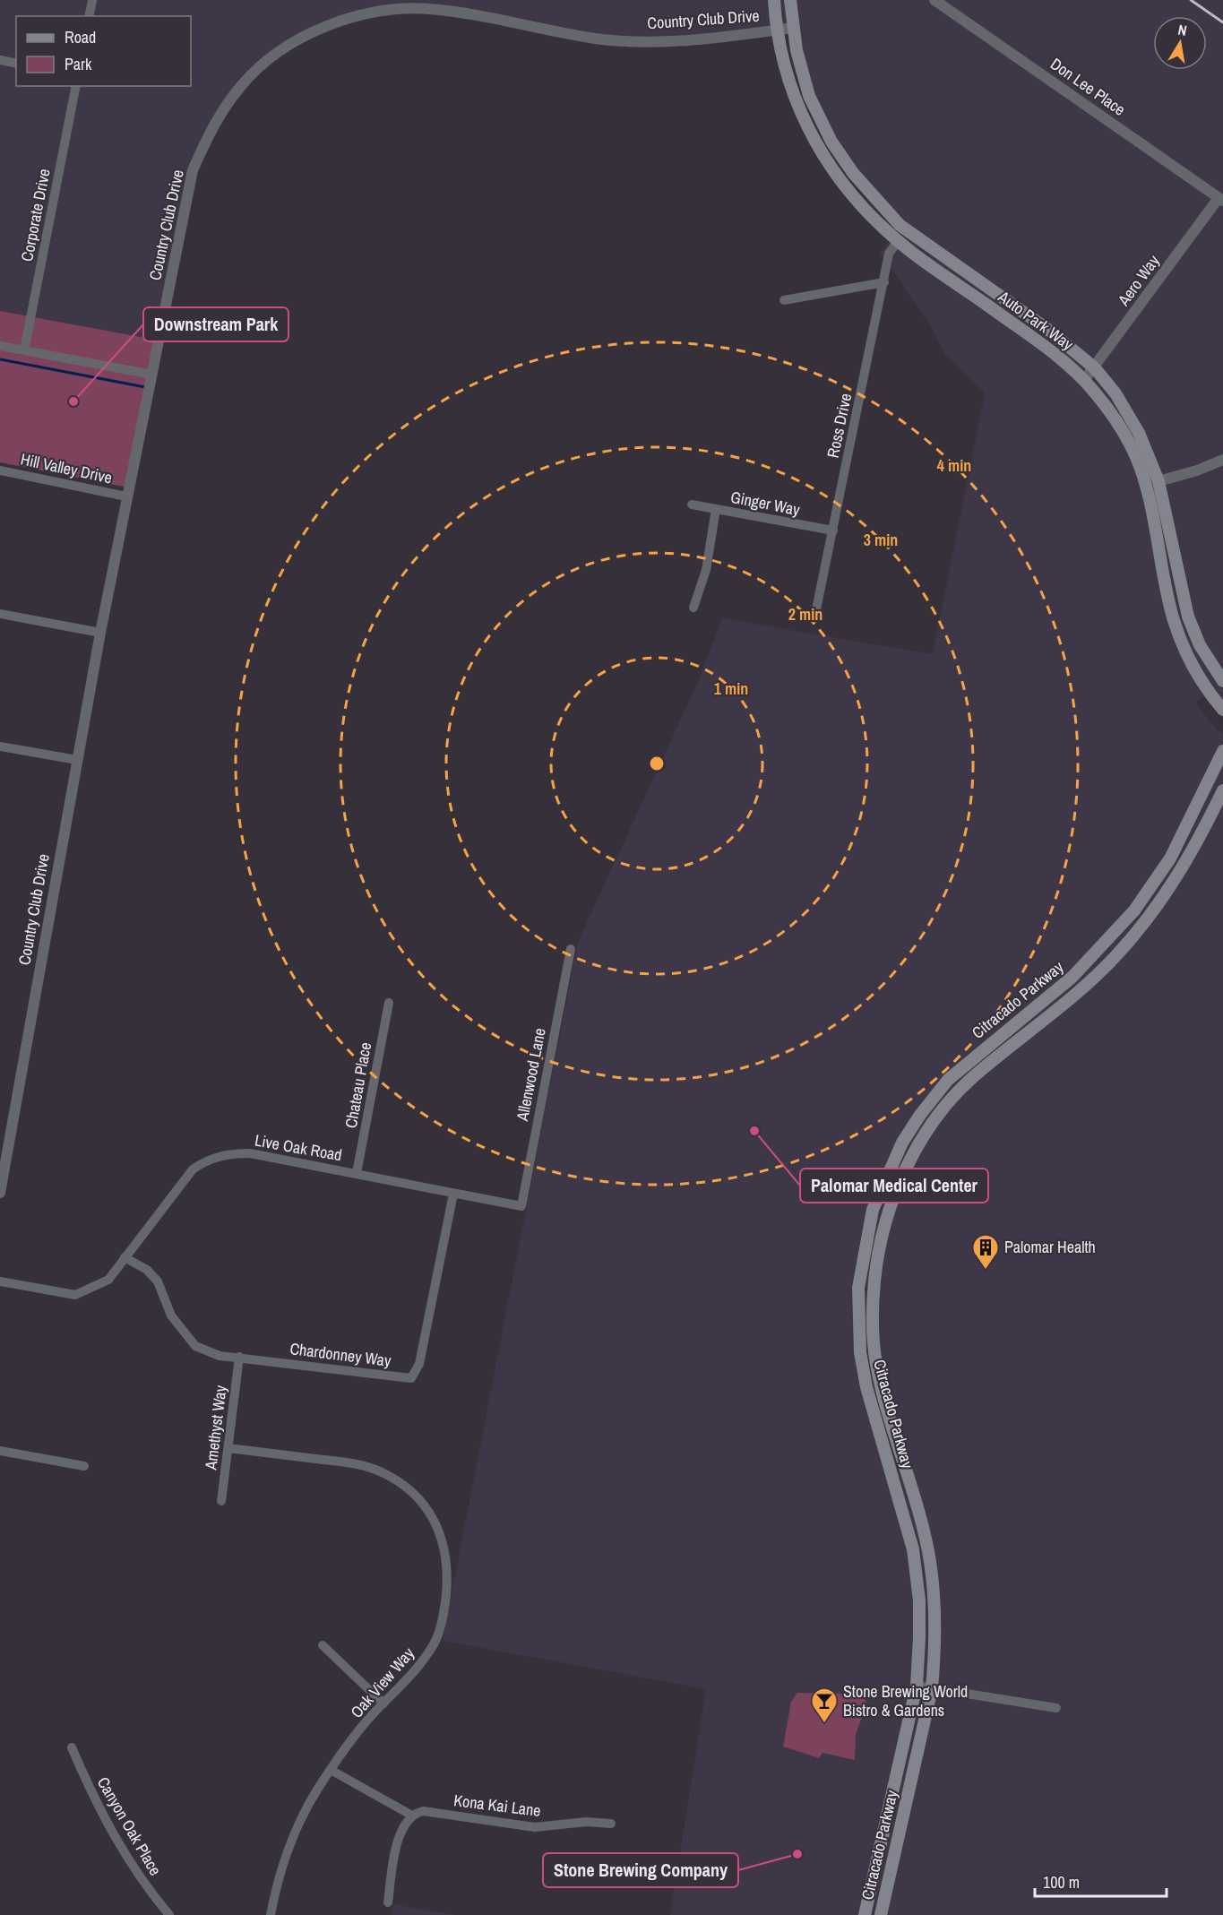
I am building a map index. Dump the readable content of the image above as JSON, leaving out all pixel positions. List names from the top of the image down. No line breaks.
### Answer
{"streets":{"main road":["Auto Park Way","Citracado Parkway"],"street":["Country Club Drive","Don Lee Place","Corporate Drive","Aero Way","Ross Drive","Hill Valley Drive","Ginger Way","Allenwood Lane","Chateau Place","Live Oak Road","Chardonney Way","Amethyst Way","Oak View Way","Kona Kai Lane","Canyon Oak Place"]},"crossings":[["Country Club Drive","Auto Park Way"],["Country Club Drive","Hill Valley Drive"],["Don Lee Place","Aero Way"],["Aero Way","Auto Park Way"],["Auto Park Way","Ross Drive"],["Ross Drive","Ginger Way"],["Allenwood Lane","Live Oak Road"],["Chateau Place","Live Oak Road"],["Live Oak Road","Chardonney Way"],["Chardonney Way","Amethyst Way"],["Amethyst Way","Oak View Way"]],"places":{"other":["Downstream Park","Palomar Medical Center","Stone Brewing Company"],"building":["Palomar Health"],"bar":["Stone Brewing World Bistro & Gardens"]},"legend":["Road","Park"],"scale_bar":"100 m","north":"top","rings":["4 min","3 min","2 min","1 min"]}
